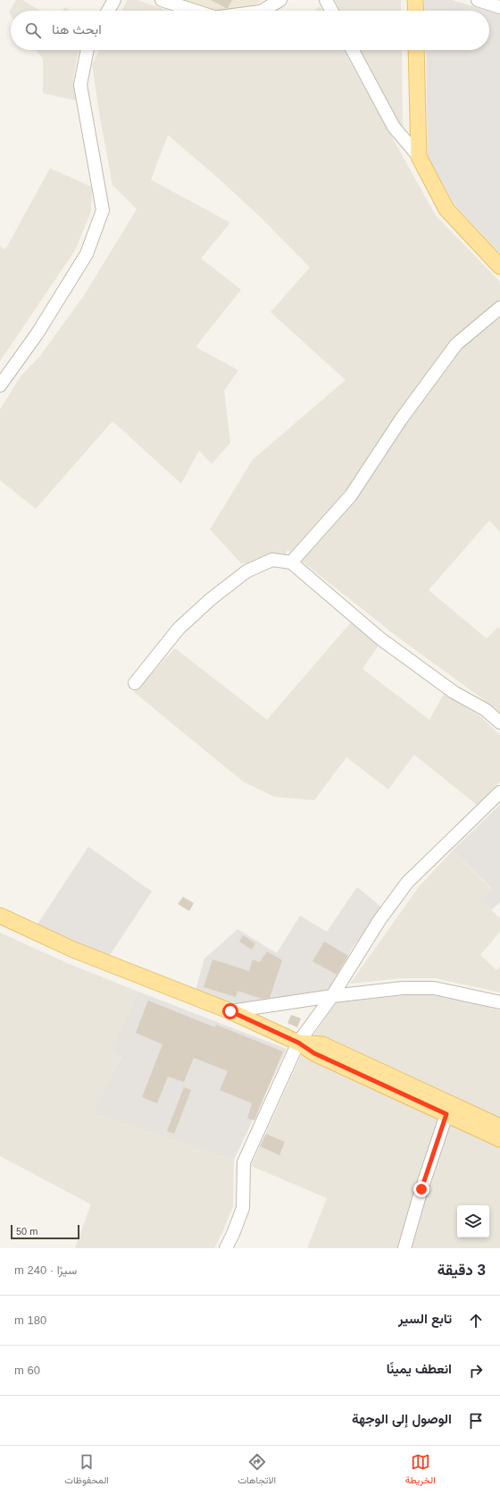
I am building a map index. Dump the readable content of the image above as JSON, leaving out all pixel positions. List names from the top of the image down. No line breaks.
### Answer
{"scale_bar":"50 m","page":{"search":"ابحث هنا","scale":"50 m","heading":["3 دقيقة","سيرًا · 240 m"],"list":[["تابع السير","180 m"],["انعطف يمينًا","60 m"],"الوصول إلى الوجهة"],"nav":["الخريطة","الاتجاهات","المحفوظات"]}}
